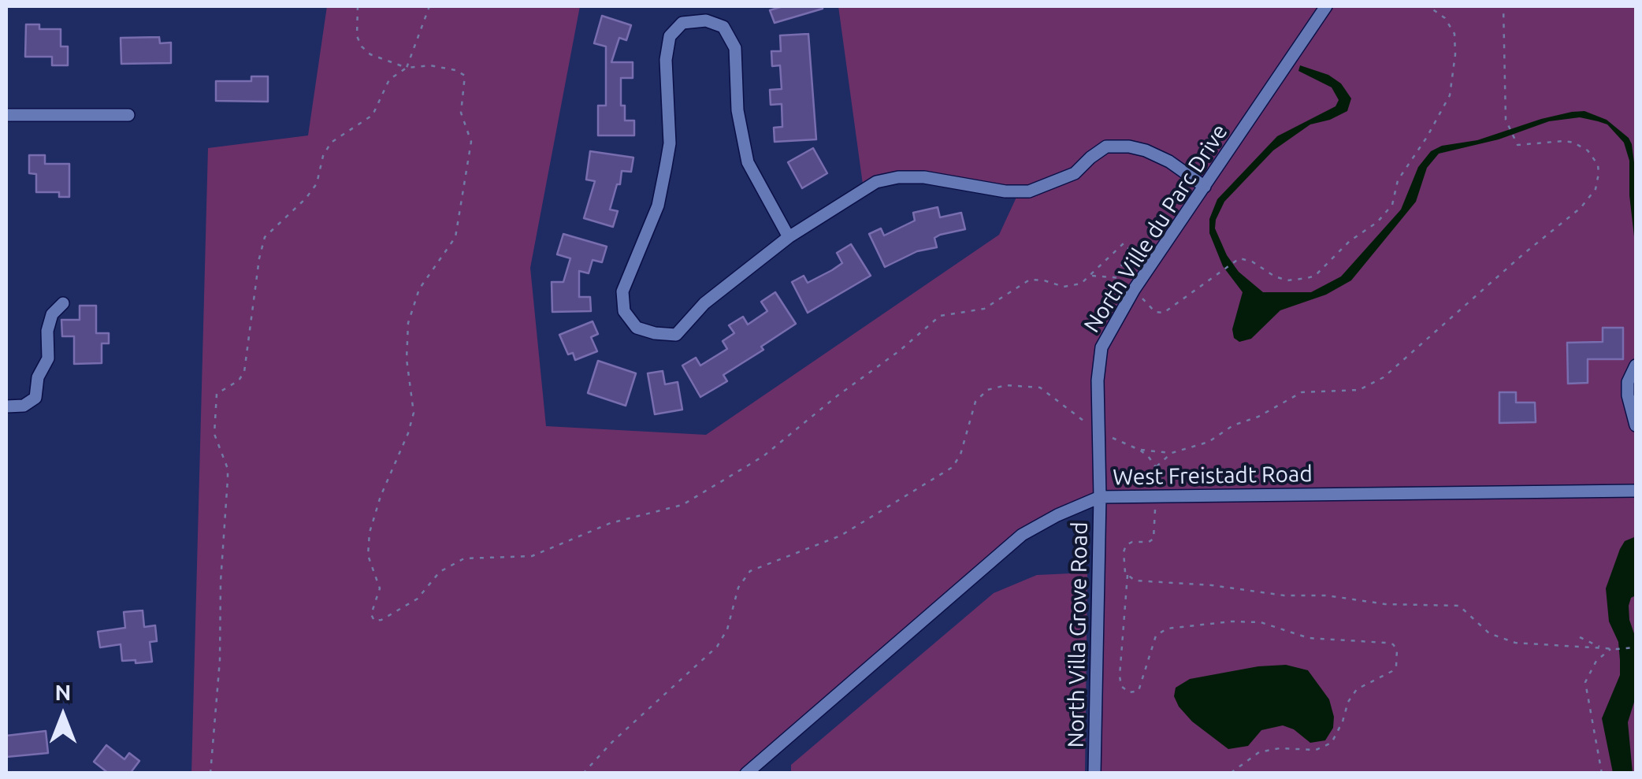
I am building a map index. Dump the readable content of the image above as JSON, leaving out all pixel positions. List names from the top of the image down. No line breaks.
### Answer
{"streets":{"street":["North Ville du Parc Drive","West Freistadt Road","North Villa Grove Road"]},"crossings":[["North Ville du Parc Drive","West Freistadt Road"],["North Ville du Parc Drive","North Villa Grove Road"],["West Freistadt Road","North Villa Grove Road"]],"north":"top"}
